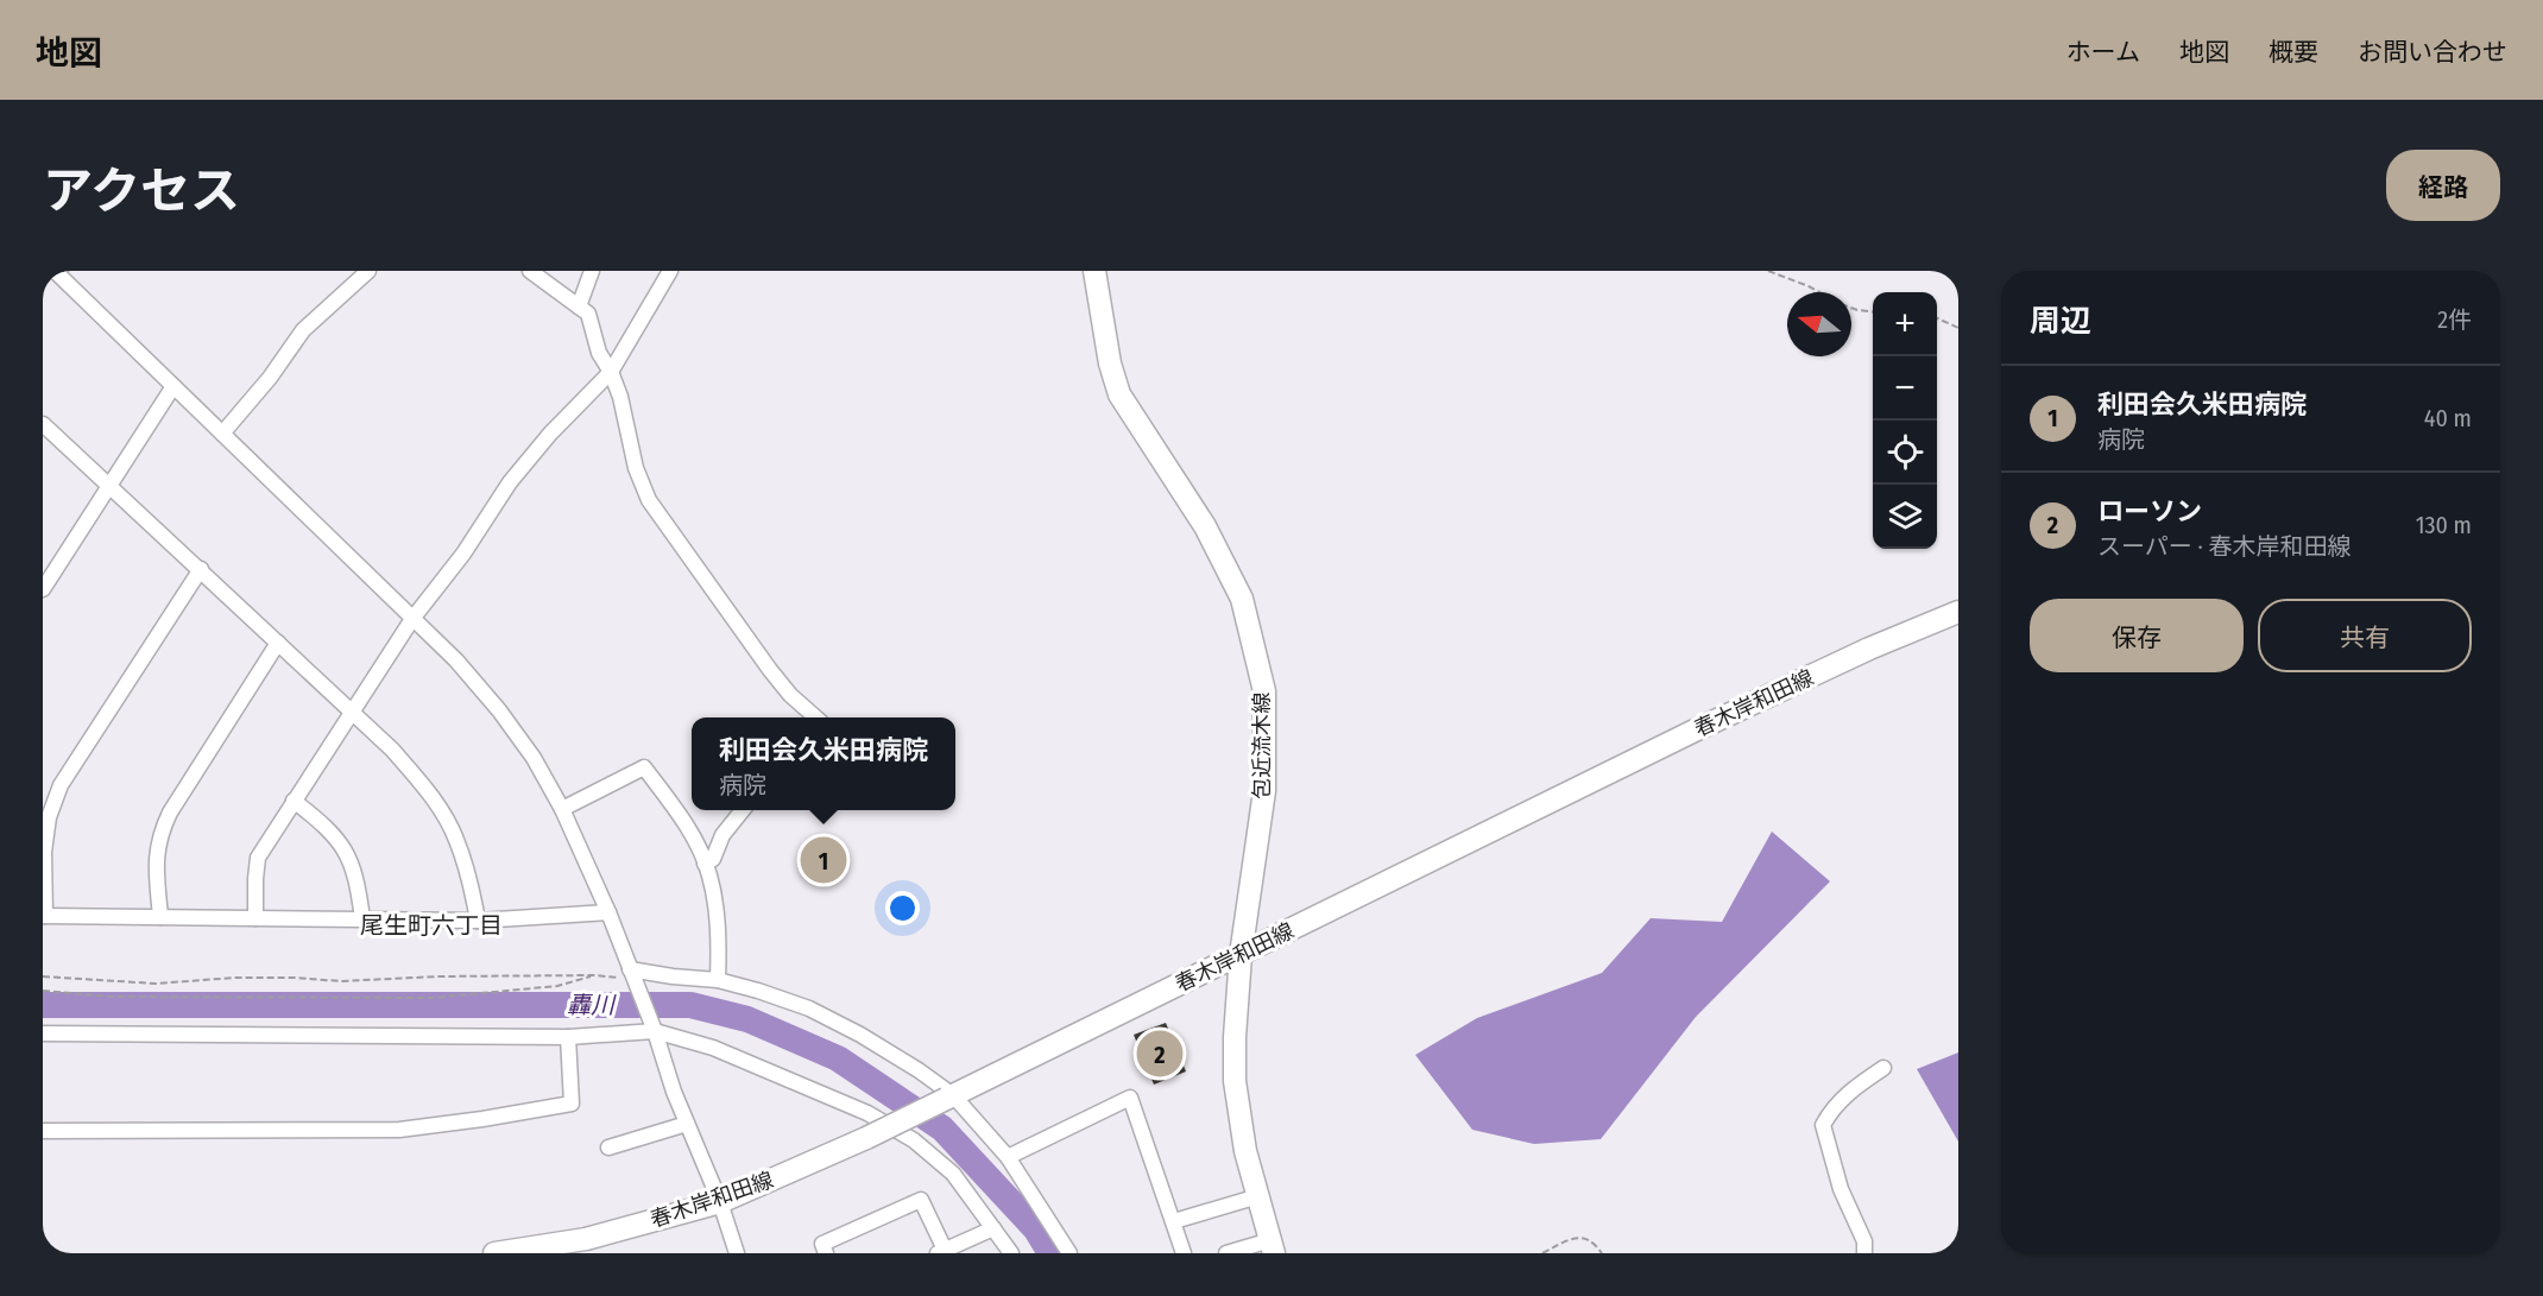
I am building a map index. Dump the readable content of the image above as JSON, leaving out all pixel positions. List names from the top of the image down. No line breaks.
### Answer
{"streets":{"main road":["春木岸和田線","包近流木線"]},"crossings":[["春木岸和田線","包近流木線"]],"districts":["尾生町六丁目"],"water":["轟川"],"north":"left","page":{"header":"地図","nav":["ホーム","地図","概要","お問い合わせ"],"title":"アクセス","buttons":["経路",["保存","共有"]],"heading":["周辺","2件"],"map_buttons":["+","−"],"list":[{"mark":"1","name":"利田会久米田病院","note":"病院","value":"40 m"},{"mark":"2","name":"ローソン","note":"スーパー · 春木岸和田線","value":"130 m"}],"popup":["利田会久米田病院","病院"],"pins":["1","2"]}}
